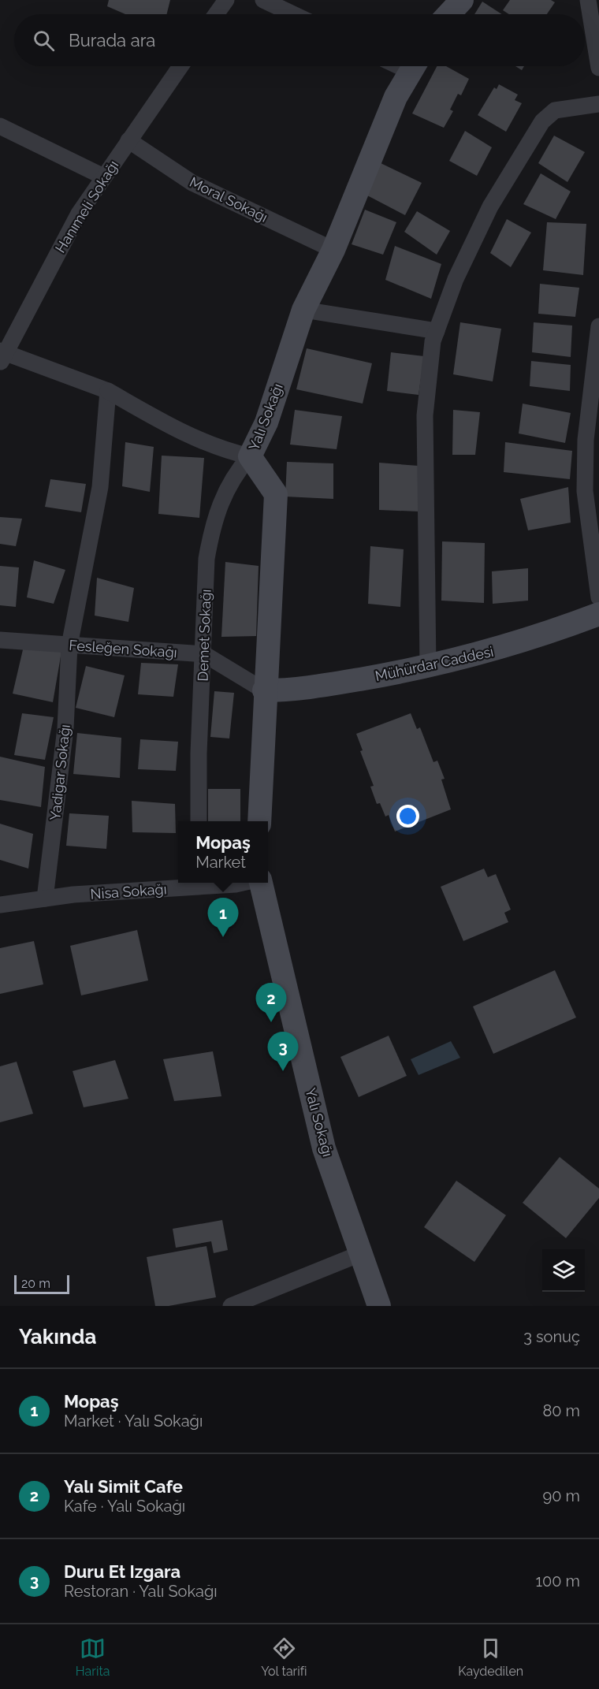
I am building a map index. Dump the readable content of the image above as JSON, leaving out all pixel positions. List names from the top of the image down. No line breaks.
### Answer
{"streets":{"street":["Moral Sokağı","Hanımeli Sokağı","Yalı Sokağı","Demet Sokağı","Fesleğen Sokağı","Mühürdar Caddesi","Yadigar Sokağı","Nisa Sokağı"]},"crossings":[["Moral Sokağı","Hanımeli Sokağı"],["Moral Sokağı","Yalı Sokağı"],["Yalı Sokağı","Demet Sokağı"],["Yalı Sokağı","Fesleğen Sokağı"],["Yalı Sokağı","Mühürdar Caddesi"],["Demet Sokağı","Fesleğen Sokağı"],["Fesleğen Sokağı","Mühürdar Caddesi"],["Fesleğen Sokağı","Yadigar Sokağı"],["Yadigar Sokağı","Nisa Sokağı"]],"scale_bar":"20 m","page":{"search":"Burada ara","popup":["Mopaş","Market"],"pins":["1","2","3"],"scale":"20 m","heading":["Yakında","3 sonuç"],"list":[{"mark":"1","name":"Mopaş","note":"Market · Yalı Sokağı","value":"80 m"},{"mark":"2","name":"Yalı Simit Cafe","note":"Kafe · Yalı Sokağı","value":"90 m"},{"mark":"3","name":"Duru Et Izgara","note":"Restoran · Yalı Sokağı","value":"100 m"}],"nav":["Harita","Yol tarifi","Kaydedilen"]}}
